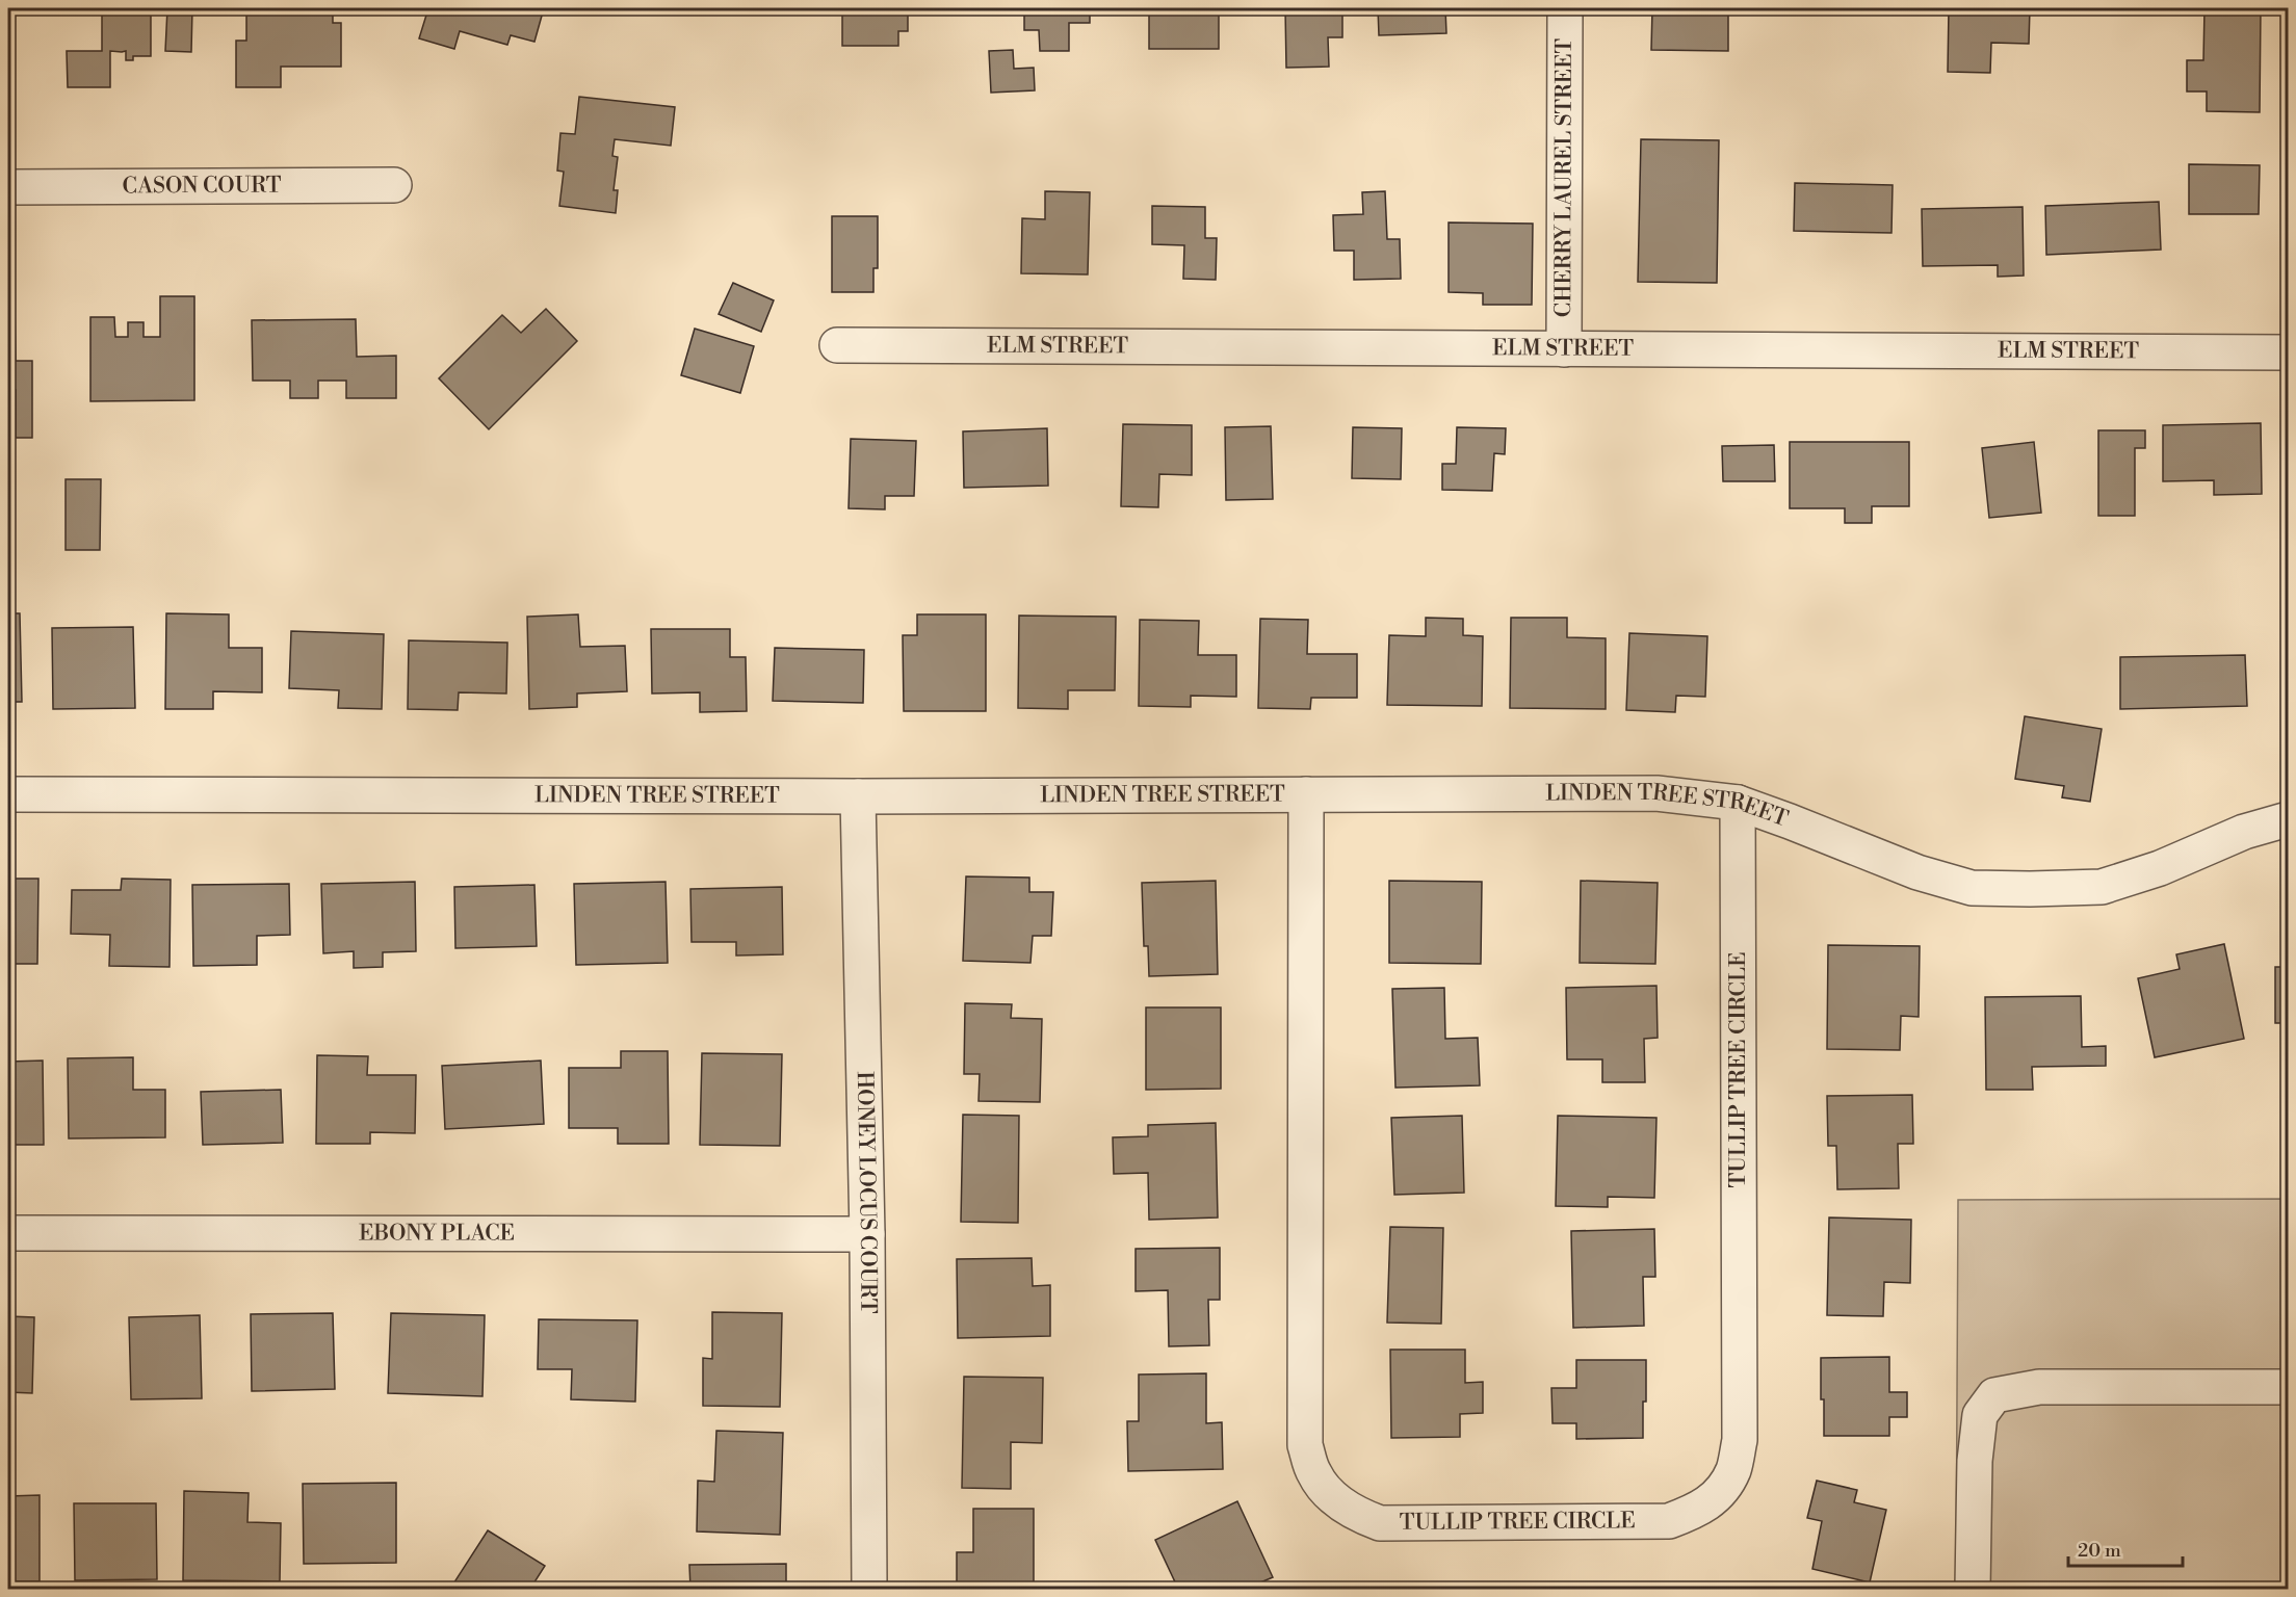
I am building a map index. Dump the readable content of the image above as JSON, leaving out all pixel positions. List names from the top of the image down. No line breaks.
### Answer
{"streets":{"street":["CHERRY LAUREL STREET","CASON COURT","ELM STREET","LINDEN TREE STREET","TULLIP TREE CIRCLE","HONEY LOCUS COURT","EBONY PLACE"]},"crossings":[["CHERRY LAUREL STREET","ELM STREET"],["LINDEN TREE STREET","TULLIP TREE CIRCLE"],["LINDEN TREE STREET","HONEY LOCUS COURT"],["HONEY LOCUS COURT","EBONY PLACE"]],"scale_bar":"20 m"}
